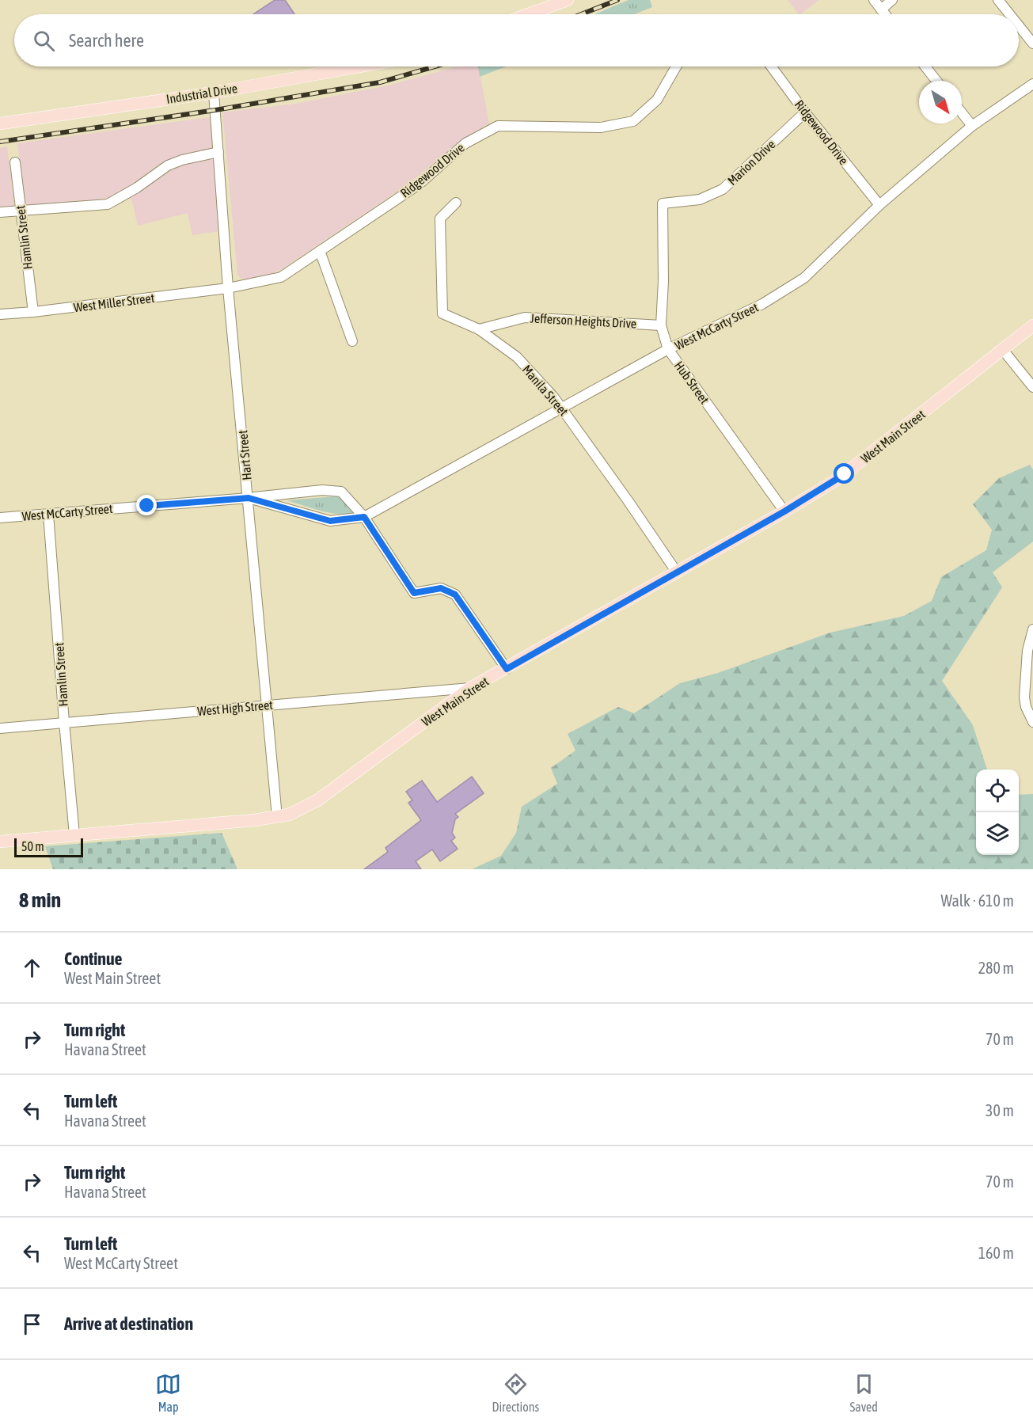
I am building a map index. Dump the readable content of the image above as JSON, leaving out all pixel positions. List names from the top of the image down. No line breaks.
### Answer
{"streets":{"main road":["Industrial Drive","West Main Street"],"street":["Ridgewood Drive","Marion Drive","Hamlin Street","West Miller Street","Jefferson Heights Drive","West McCarty Street","Hub Street","Manila Street","Hart Street","West High Street"]},"crossings":[["Industrial Drive","Hart Street"],["Ridgewood Drive","Marion Drive"],["Ridgewood Drive","West Miller Street"],["Ridgewood Drive","West McCarty Street"],["Ridgewood Drive","Hart Street"],["Marion Drive","Hub Street"],["Hamlin Street","West Miller Street"],["Hamlin Street","West McCarty Street"],["Hamlin Street","West Main Street"],["Hamlin Street","West High Street"],["West Miller Street","Hart Street"],["Jefferson Heights Drive","Hub Street"],["Jefferson Heights Drive","Manila Street"],["West McCarty Street","Hub Street"],["West McCarty Street","Manila Street"],["West McCarty Street","Hart Street"],["Hub Street","West Main Street"],["Manila Street","West Main Street"],["West Main Street","Hart Street"],["West Main Street","West High Street"],["Hart Street","West High Street"]],"scale_bar":"50 m","north":"bottom right","page":{"search":"Search here","scale":"50 m","heading":["8 min","Walk · 610 m"],"list":[["Continue","West Main Street","280 m"],["Turn right","Havana Street","70 m"],["Turn left","Havana Street","30 m"],["Turn right","Havana Street","70 m"],["Turn left","West McCarty Street","160 m"],"Arrive at destination"],"nav":["Map","Directions","Saved"]}}
